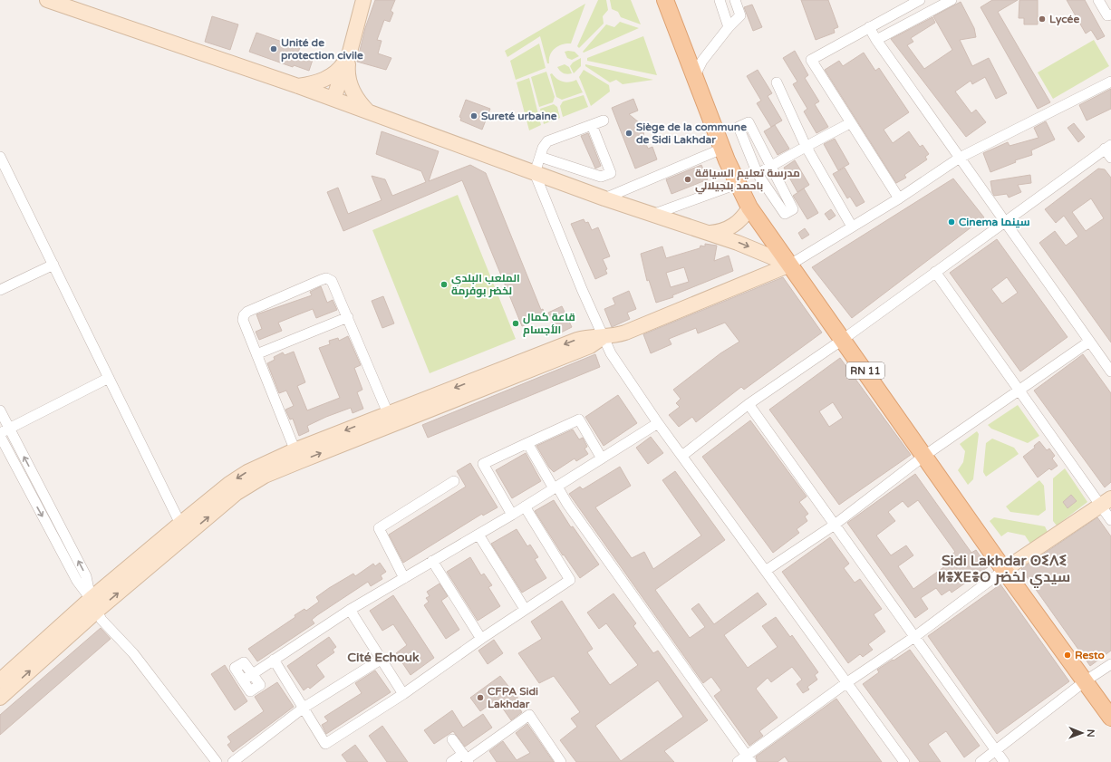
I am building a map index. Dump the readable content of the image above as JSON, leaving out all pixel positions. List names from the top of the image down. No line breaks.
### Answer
{"streets":{"main road":["RN 11"]},"districts":["Sidi Lakhdar ⵙⵉⴷⵉ ⵍⴻⵅⴹⴻⵔ سيدي لخضر","Cité Echouk"],"places":["Lycée","Unité de protection civile","Sureté urbaine","Siège de la commune de Sidi Lakhdar","مدرسة تعليم السياقة باحمد بلجيلالي","Cinema سينما","الملعب البلدي لخضر بوفرمة","قاعة كمال الأجسام","Resto","CFPA Sidi Lakhdar"],"north":"right"}
